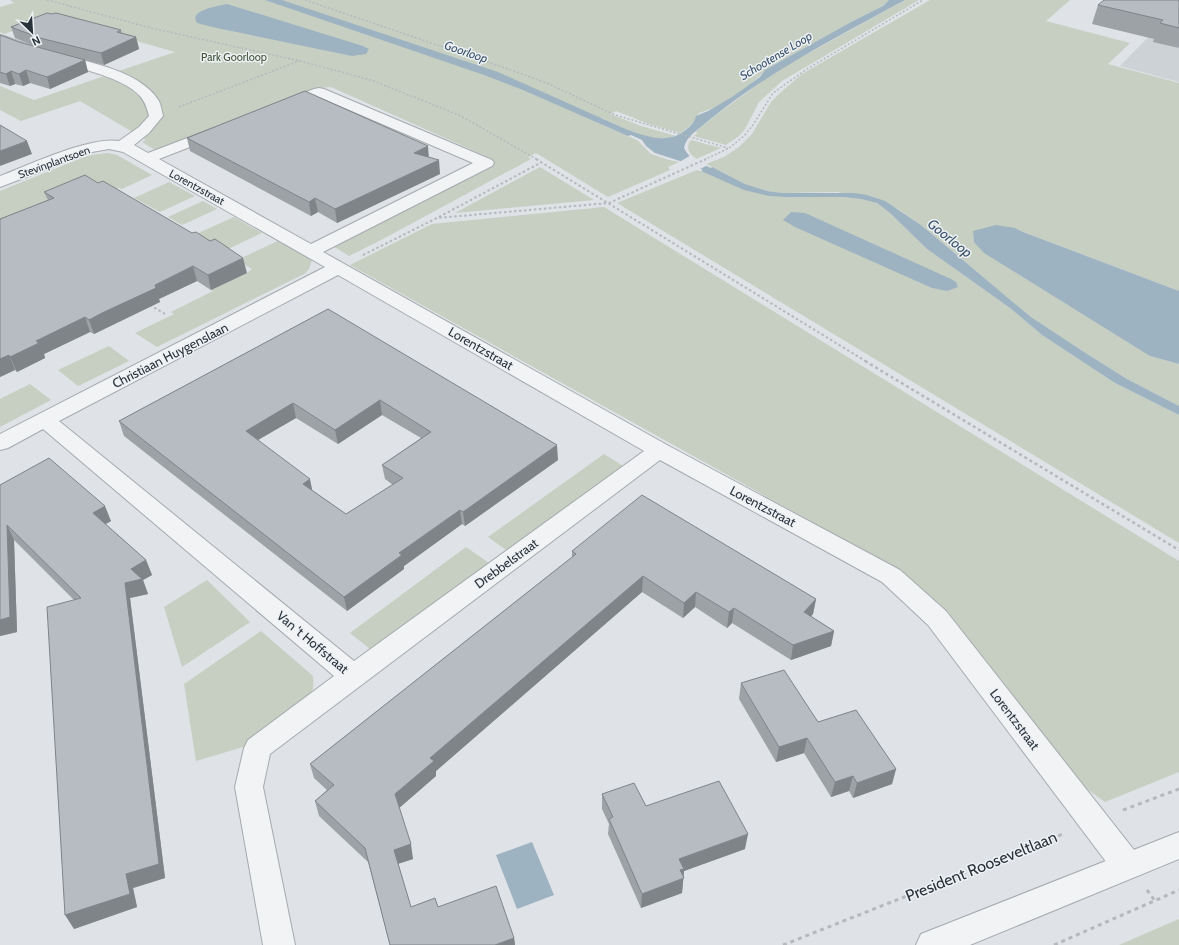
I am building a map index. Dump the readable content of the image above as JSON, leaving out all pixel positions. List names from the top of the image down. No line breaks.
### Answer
{"streets":{"street":["Stevinplantsoen","Lorentzstraat","Christiaan Huygenslaan","Drebbelstraat","Van 't Hoffstraat"],"path":["President Rooseveltlaan"]},"crossings":[["Stevinplantsoen","Lorentzstraat"],["Lorentzstraat","Christiaan Huygenslaan"],["Lorentzstraat","Drebbelstraat"],["Lorentzstraat","President Rooseveltlaan"],["Christiaan Huygenslaan","Van 't Hoffstraat"],["Drebbelstraat","Van 't Hoffstraat"]],"water":["Goorloop","Schootense Loop"],"parks":["Park Goorloop"],"north":"bottom right"}
